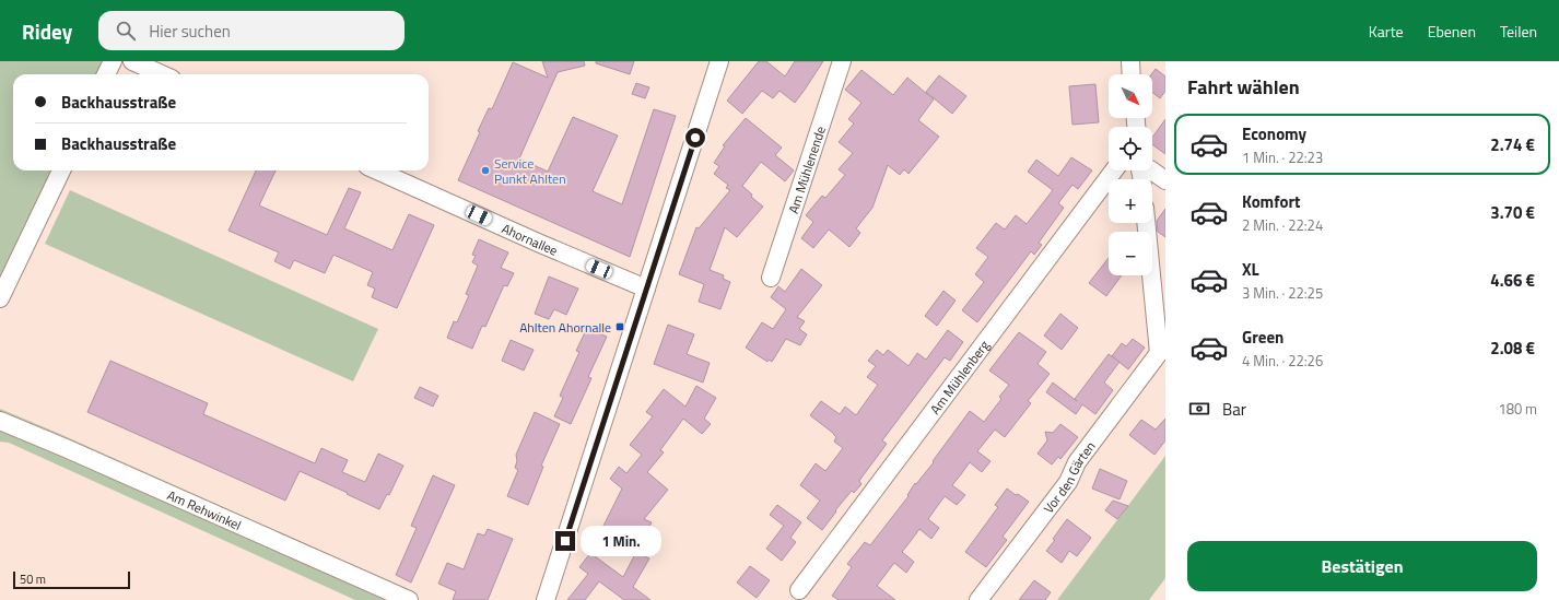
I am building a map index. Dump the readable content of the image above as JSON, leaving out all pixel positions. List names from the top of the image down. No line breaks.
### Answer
{"streets":{"street":["Am Mühlenende","Ahornallee","Am Mühlenberg","Vor den Gärten","Am Rehwinkel"]},"places":{"other":["Service Punkt Ahlten"],"transit":["Ahlten Ahornalle"]},"scale_bar":"50 m","north":"bottom right","page":{"header":"Ridey","search":"Hier suchen","nav":["Karte","Ebenen","Teilen"],"heading":"Fahrt wählen","map_buttons":["+","−"],"banner":["Backhausstraße","Backhausstraße"],"list":[{"name":"Economy","note":"1 Min. · 22:23","value":"2.74 €"},{"name":"Komfort","note":"2 Min. · 22:24","value":"3.70 €"},{"name":"XL","note":"3 Min. · 22:25","value":"4.66 €"},{"name":"Green","note":"4 Min. · 22:26","value":"2.08 €"}],"pay":["Bar","180 m"],"bubble":"1 Min.","buttons":"Bestätigen","scale":"50 m"}}
